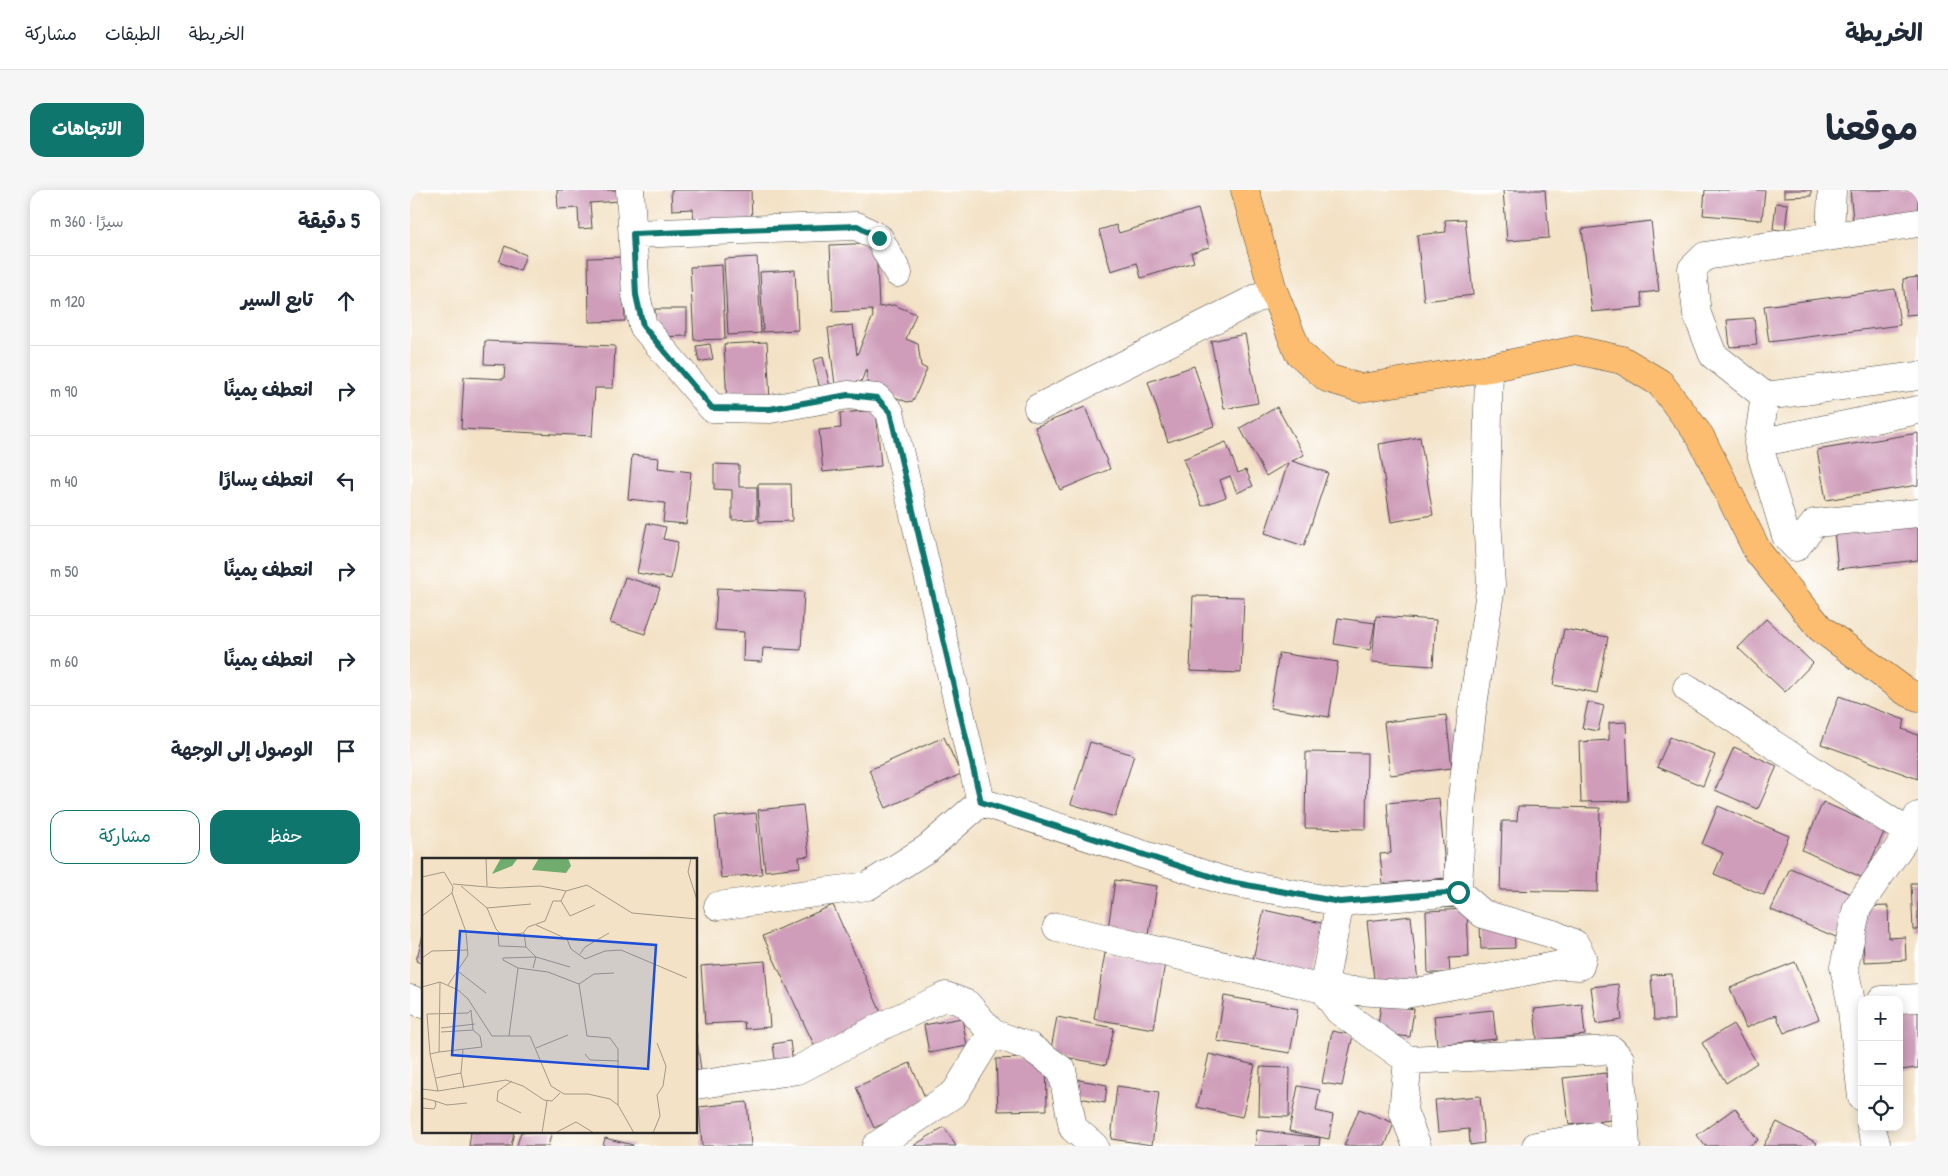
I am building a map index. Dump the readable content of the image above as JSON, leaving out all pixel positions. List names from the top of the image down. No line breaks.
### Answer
{"page":{"header":"الخريطة","nav":["الخريطة","الطبقات","مشاركة"],"title":"موقعنا","buttons":["الاتجاهات",["حفظ","مشاركة"]],"heading":["5 دقيقة","سيرًا · 360 m"],"list":[["تابع السير","120 m"],["انعطف يمينًا","90 m"],["انعطف يسارًا","40 m"],["انعطف يمينًا","50 m"],["انعطف يمينًا","60 m"],"الوصول إلى الوجهة"],"map_buttons":["+","−"]}}
